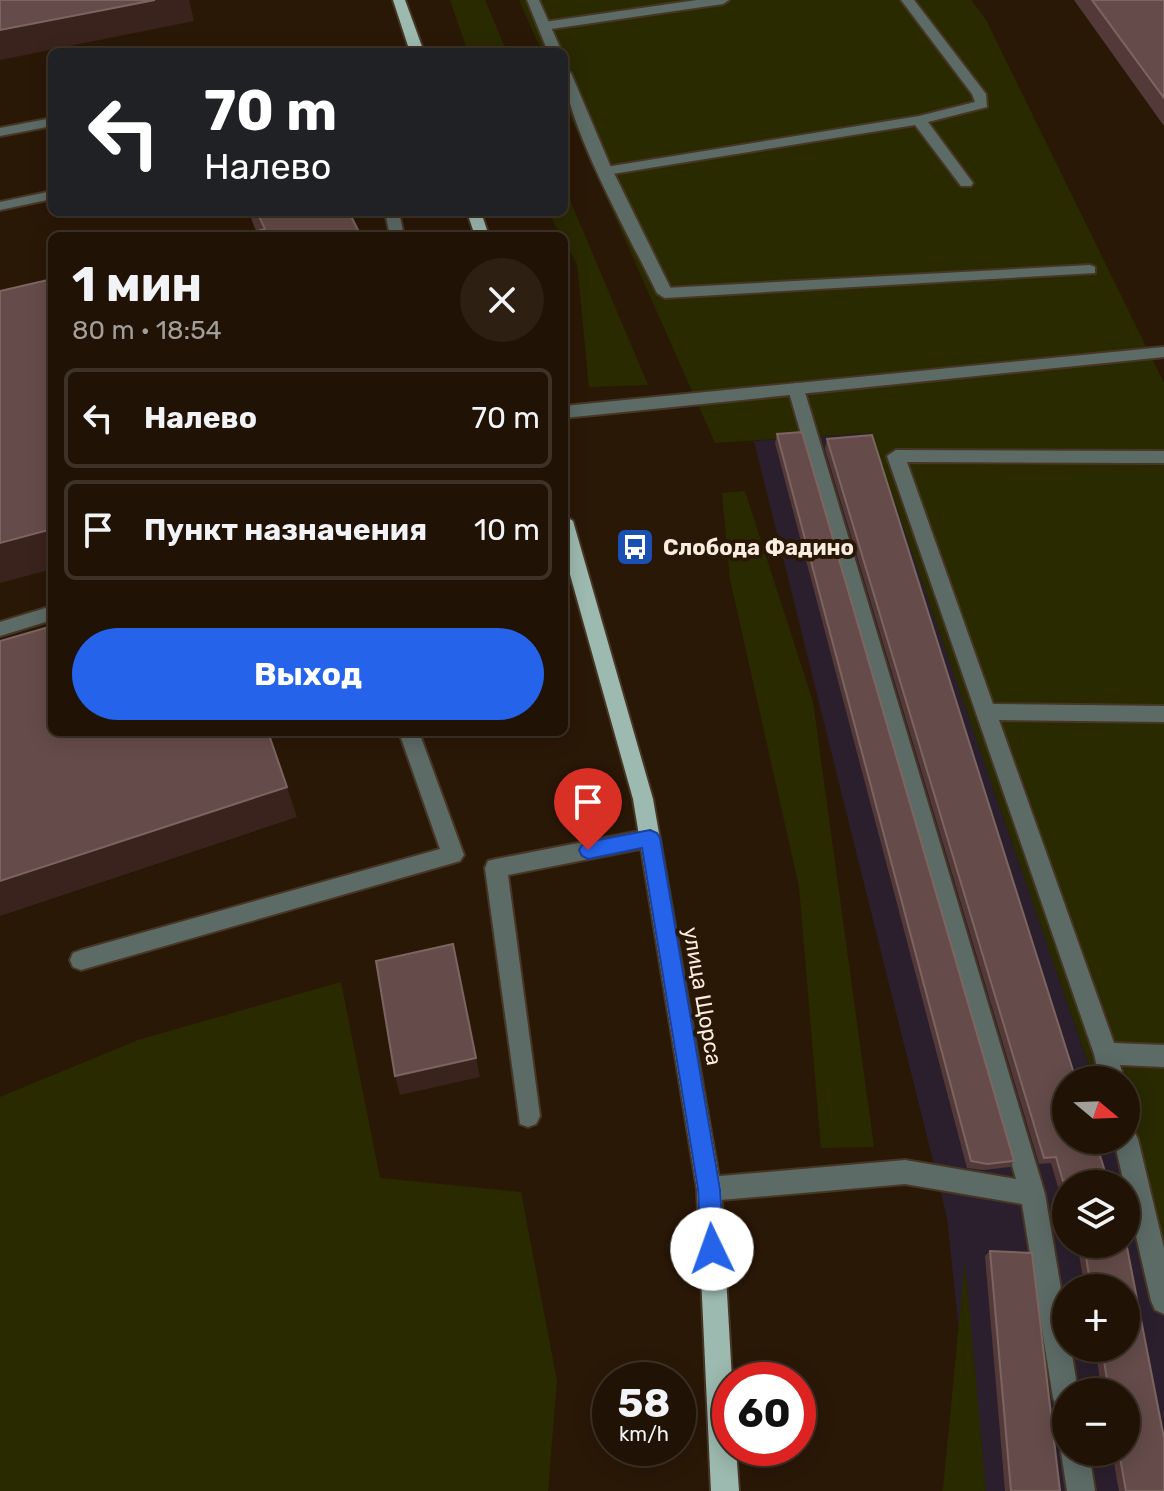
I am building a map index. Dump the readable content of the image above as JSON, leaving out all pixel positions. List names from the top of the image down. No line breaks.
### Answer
{"streets":{"main road":["улица Щорса"]},"places":{"bus stop":["Слобода Фадино"]},"north":"right","page":{"turn":["70 m","Налево"],"heading":["1 мин","80 m · 18:54"],"list":[{"name":"Налево","value":"70 m"},{"name":"Пункт назначения","value":"10 m"}],"buttons":"Выход","map_buttons":["+","−"],"speed":"58 km/h","limit":"60"}}
